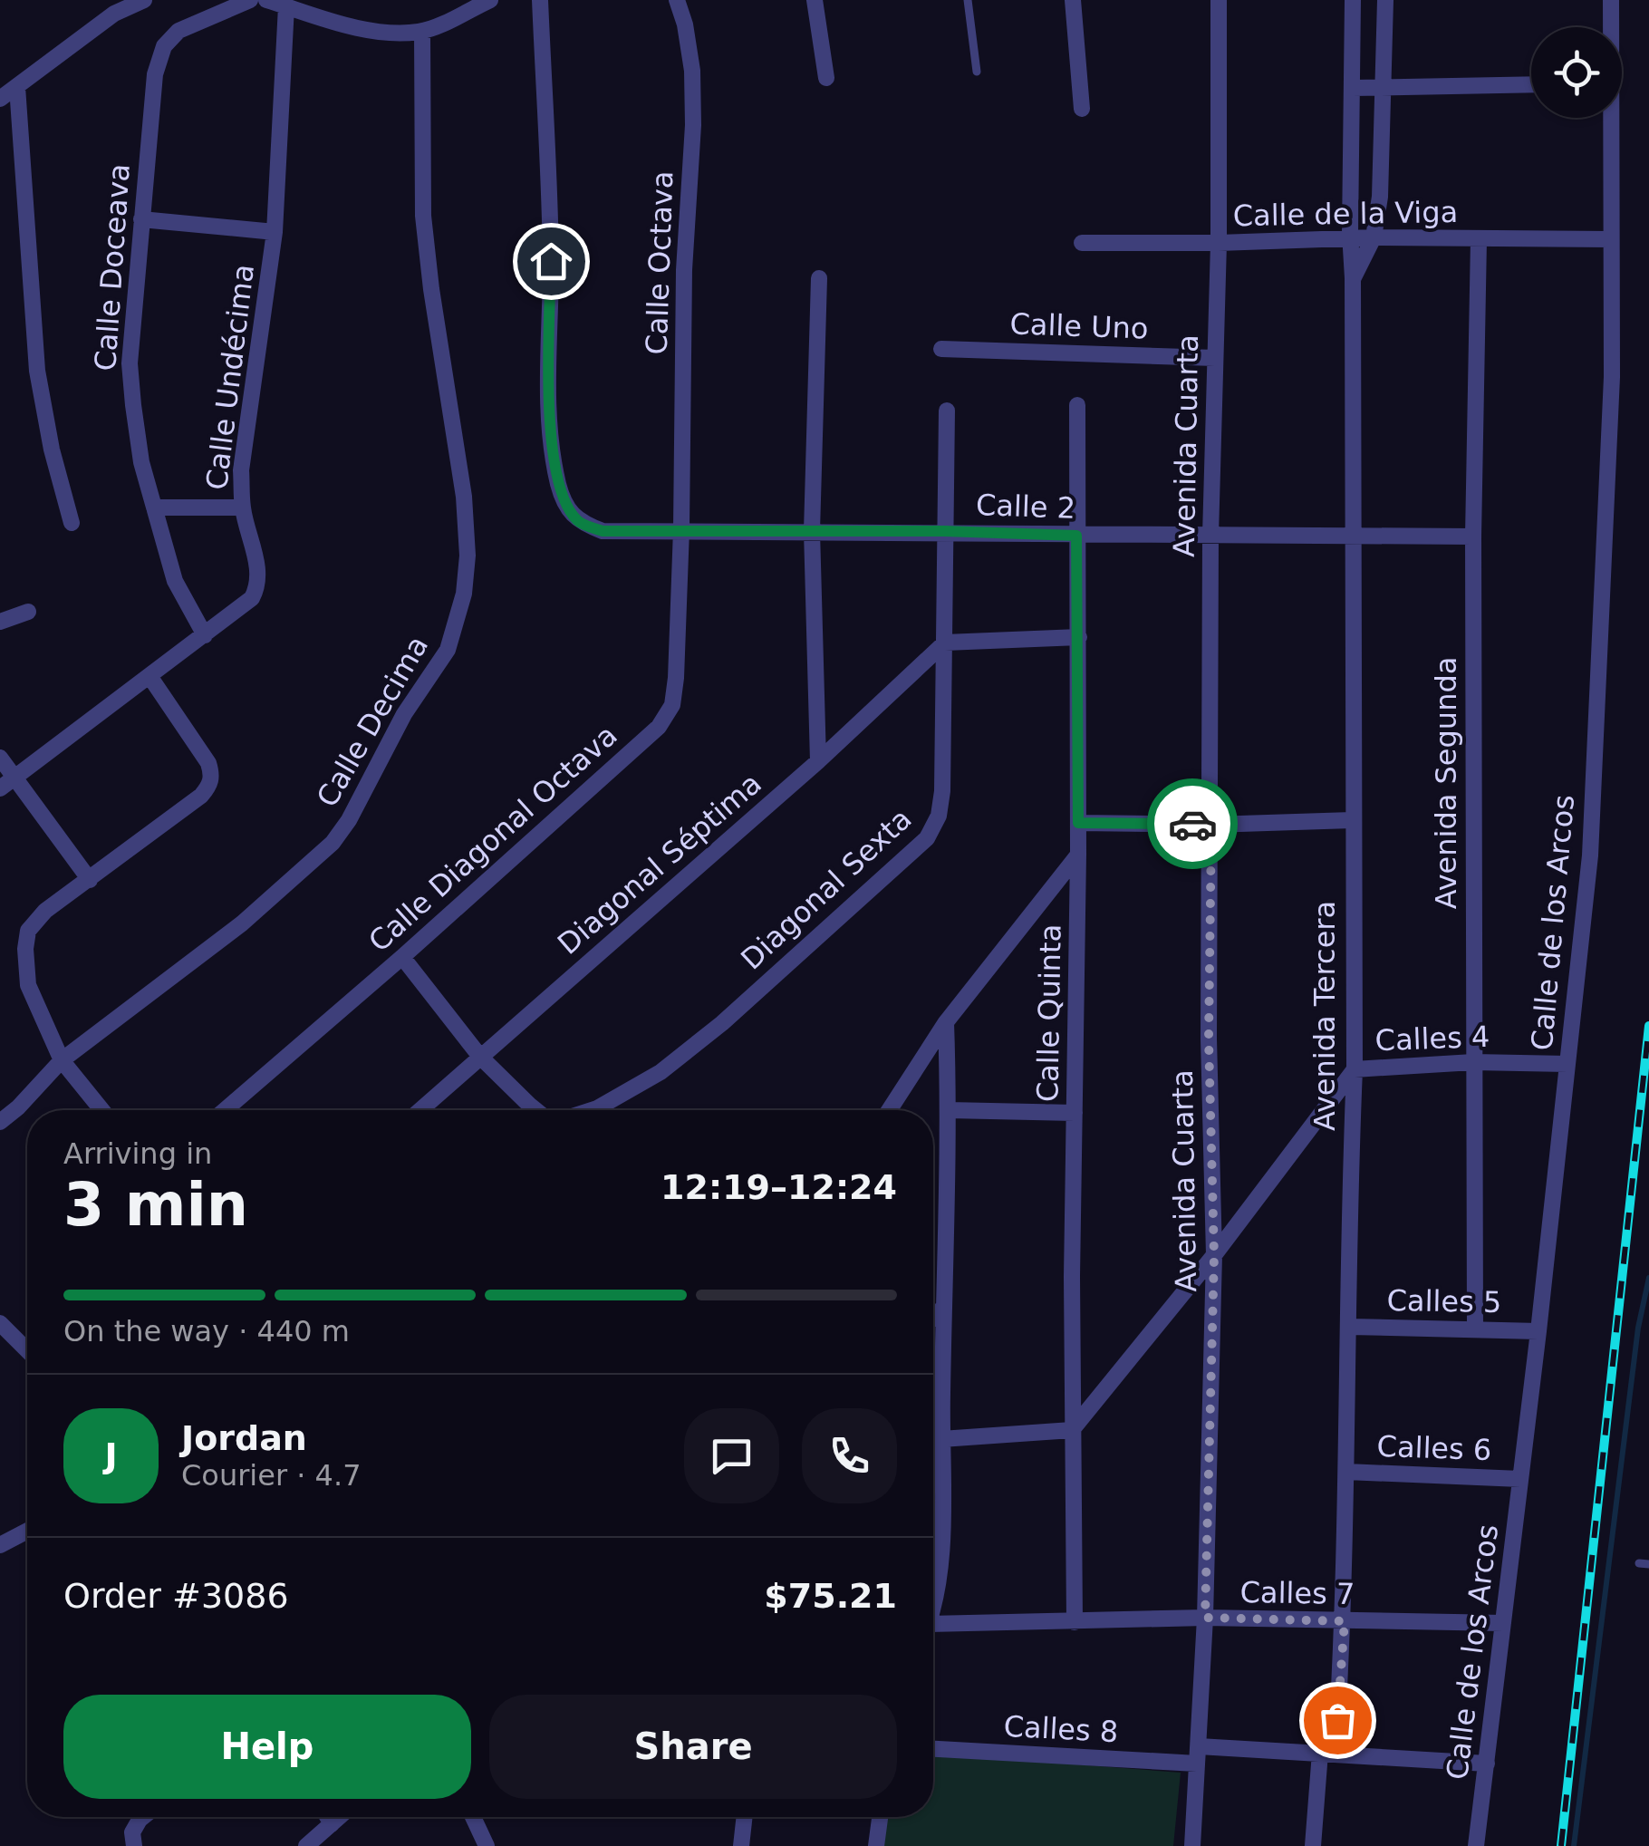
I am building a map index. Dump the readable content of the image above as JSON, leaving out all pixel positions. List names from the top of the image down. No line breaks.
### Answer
{"streets":{"street":["Calle de la Viga","Calle Octava","Calle Doceava","Calle Uno","Calle Undécima","Avenida Cuarta","Calle 2","Calle Decima","Avenida Segunda","Calle Diagonal Octava","Diagonal Séptima","Diagonal Sexta","Calle de los Arcos","Calle Quinta","Avenida Tercera","Calles 4","Calles 5","Calles 6","Calles 7","Calles 8"]},"crossings":[["Calle de la Viga","Avenida Cuarta"],["Calle de la Viga","Avenida Segunda"],["Calle de la Viga","Calle de los Arcos"],["Calle de la Viga","Avenida Tercera"],["Calle Octava","Calle 2"],["Calle Octava","Calle Diagonal Octava"],["Calle Doceava","Calle Undécima"],["Calle Uno","Avenida Cuarta"],["Avenida Cuarta","Calle 2"],["Avenida Cuarta","Calles 7"],["Avenida Cuarta","Calles 8"],["Calle 2","Avenida Segunda"],["Calle 2","Calle Diagonal Octava"],["Calle 2","Diagonal Sexta"],["Calle 2","Calle Quinta"],["Calle 2","Avenida Tercera"],["Avenida Segunda","Calles 4"],["Avenida Segunda","Calles 5"],["Diagonal Séptima","Diagonal Sexta"],["Calle de los Arcos","Calles 4"],["Calle de los Arcos","Calles 5"],["Calle de los Arcos","Calles 6"],["Calle de los Arcos","Calles 7"],["Calle Quinta","Calles 7"],["Avenida Tercera","Calles 4"],["Avenida Tercera","Calles 5"],["Avenida Tercera","Calles 6"],["Avenida Tercera","Calles 7"]],"page":{"heading":["3 min","Arriving in","12:19–12:24"],"panel":["Jordan","Courier · 4.7","Order #3086","$75.21"],"bar":"On the way · 440 m","round":"J","buttons":["Help","Share"]}}
